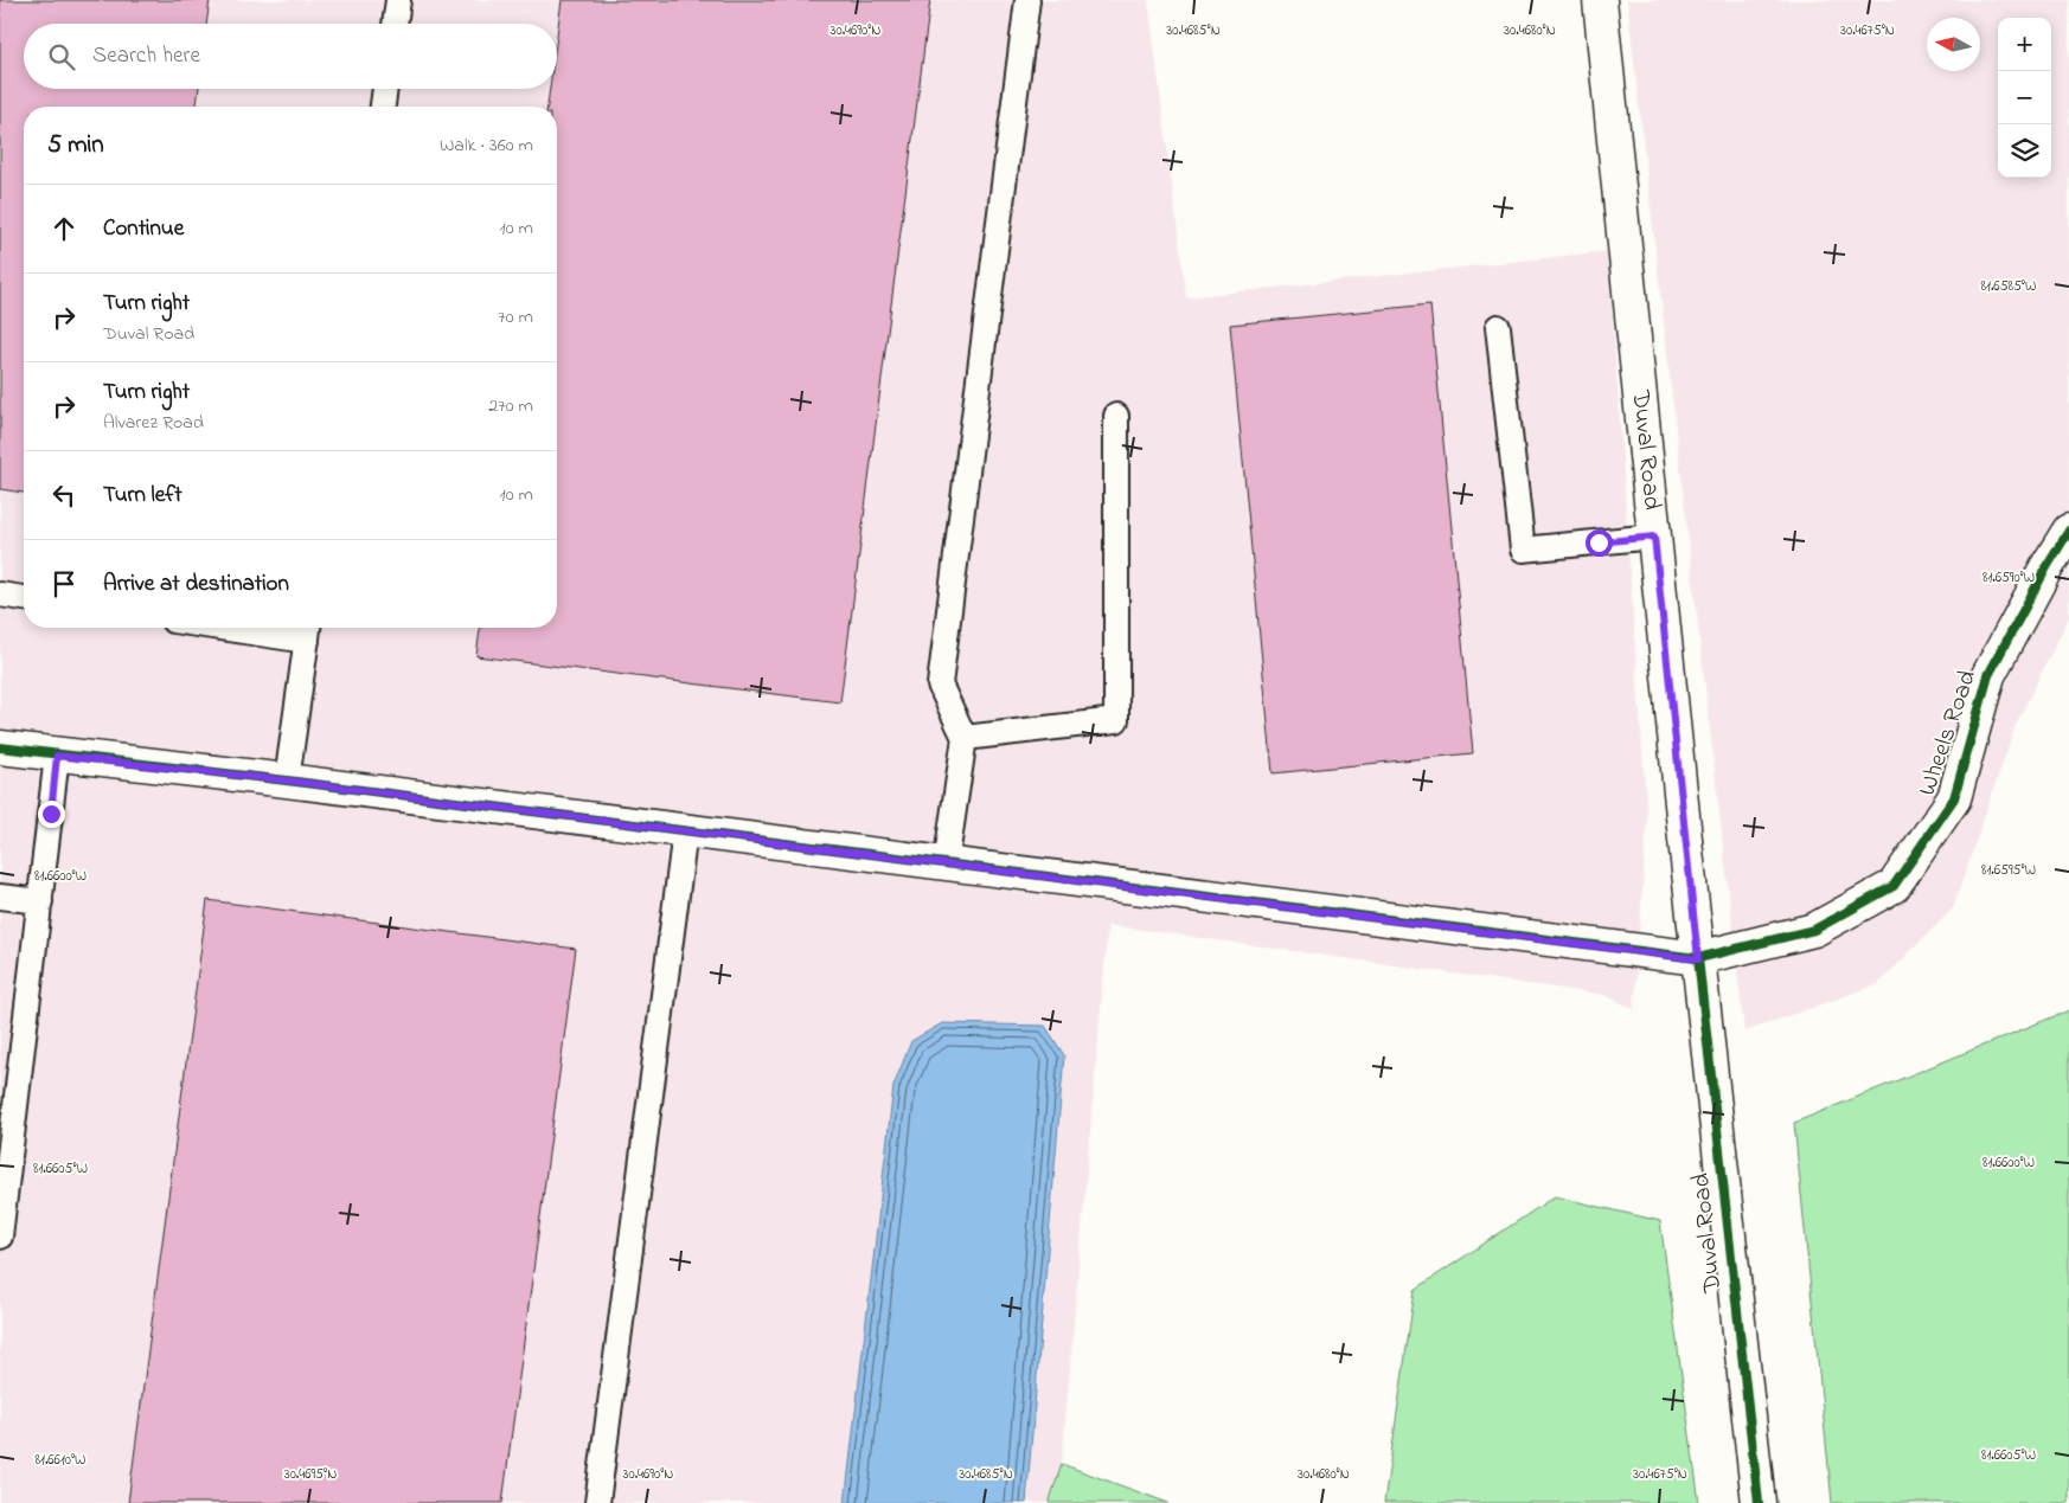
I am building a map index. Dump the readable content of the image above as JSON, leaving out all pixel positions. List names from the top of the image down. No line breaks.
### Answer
{"streets":{"street":["Duval Road","Wheels Road"]},"crossings":[["Duval Road","Wheels Road"]],"north":"left","page":{"map_buttons":["+","−"],"search":"Search here","heading":["5 min","Walk · 360 m"],"list":[["Continue","10 m"],["Turn right","Duval Road","70 m"],["Turn right","Alvarez Road","270 m"],["Turn left","10 m"],"Arrive at destination"]},"coordinates":["30.4690°N","30.4685°N","30.4680°N","30.4675°N","81.6585°W","81.6590°W","81.6595°W","81.6600°W","81.6605°W","81.6610°W","30.4695°N"]}
